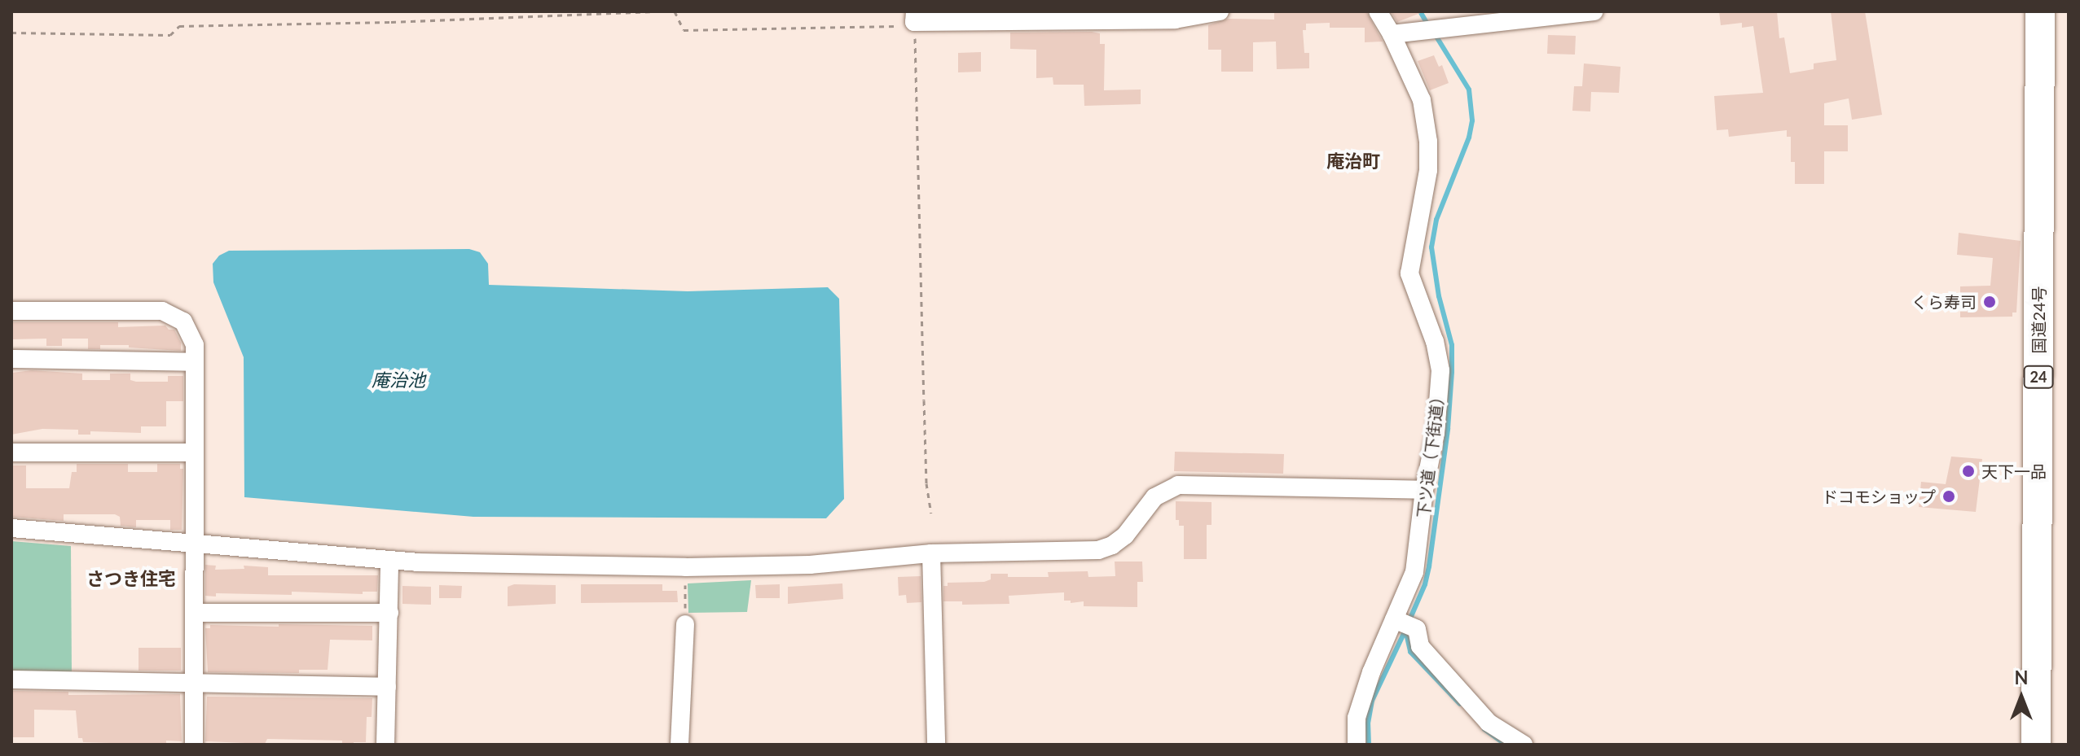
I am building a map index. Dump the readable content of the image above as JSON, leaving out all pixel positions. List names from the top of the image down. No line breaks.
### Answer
{"streets":{"highway":["国道24号","24"],"street":["下ツ道（下街道）"]},"districts":["庵治町","さつき住宅"],"water":["庵治池"],"places":["くら寿司","天下一品","ドコモショップ"],"north":"top"}
